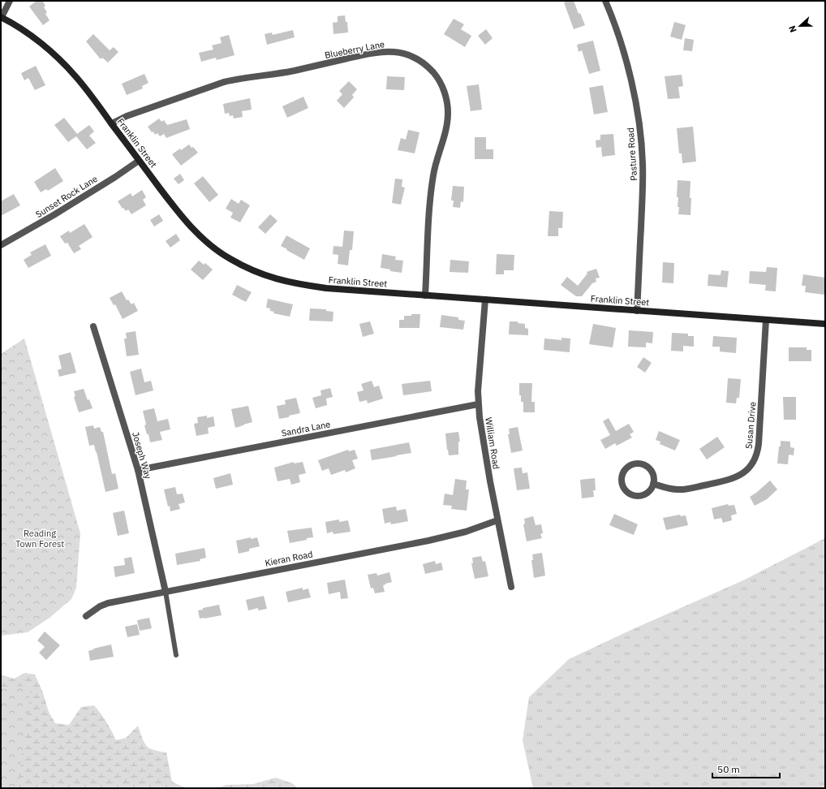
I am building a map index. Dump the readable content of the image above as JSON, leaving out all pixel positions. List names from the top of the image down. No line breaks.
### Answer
{"streets":{"main road":["Franklin Street"],"street":["Blueberry Lane","Pasture Road","Sunset Rock Lane","Susan Drive","Sandra Lane","William Road","Joseph Way","Kieran Road"]},"crossings":[["Blueberry Lane","Franklin Street"],["Franklin Street","Pasture Road"],["Franklin Street","Sunset Rock Lane"],["Franklin Street","Susan Drive"],["Franklin Street","William Road"],["Sandra Lane","William Road"],["Sandra Lane","Joseph Way"],["William Road","Kieran Road"],["Joseph Way","Kieran Road"]],"parks":["Reading Town Forest"],"scale_bar":"50 m","north":"left"}
